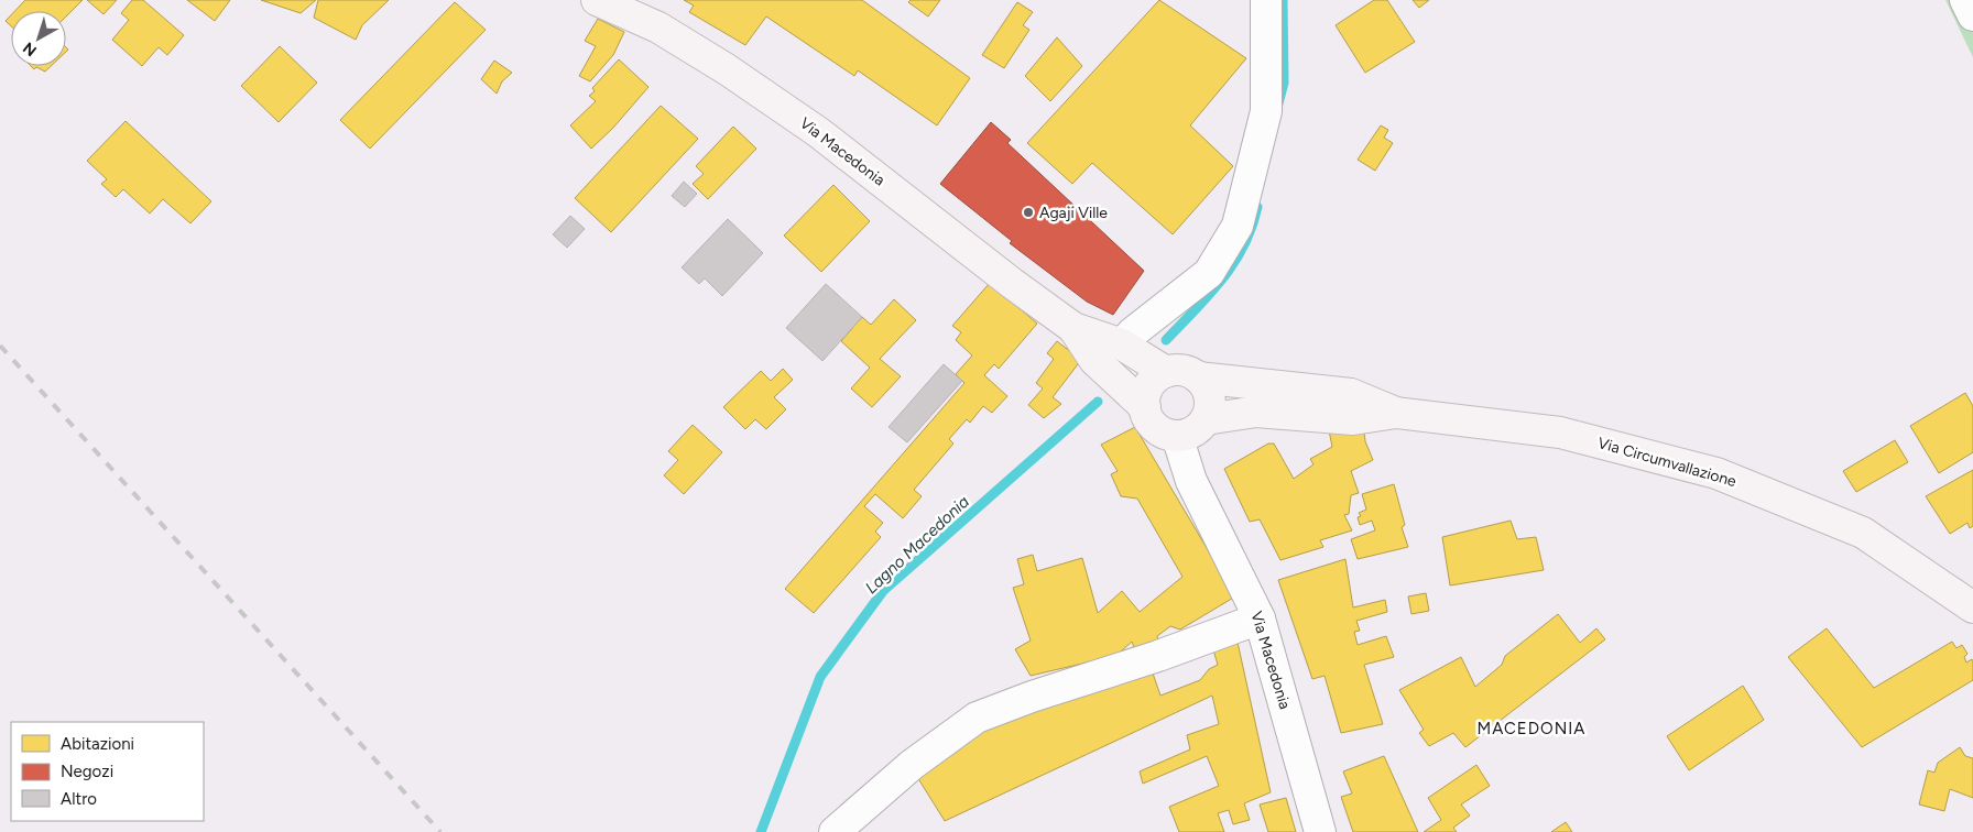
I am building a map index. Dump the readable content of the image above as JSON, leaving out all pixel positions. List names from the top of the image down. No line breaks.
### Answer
{"streets":{"main road":["Via Macedonia","Via Circumvallazione"]},"crossings":[["Via Macedonia","Via Circumvallazione"]],"districts":["MACEDONIA"],"water":["Lagno Macedonia"],"places":["Agaji Ville"],"legend":["Abitazioni","Negozi","Altro"],"north":"bottom left"}
